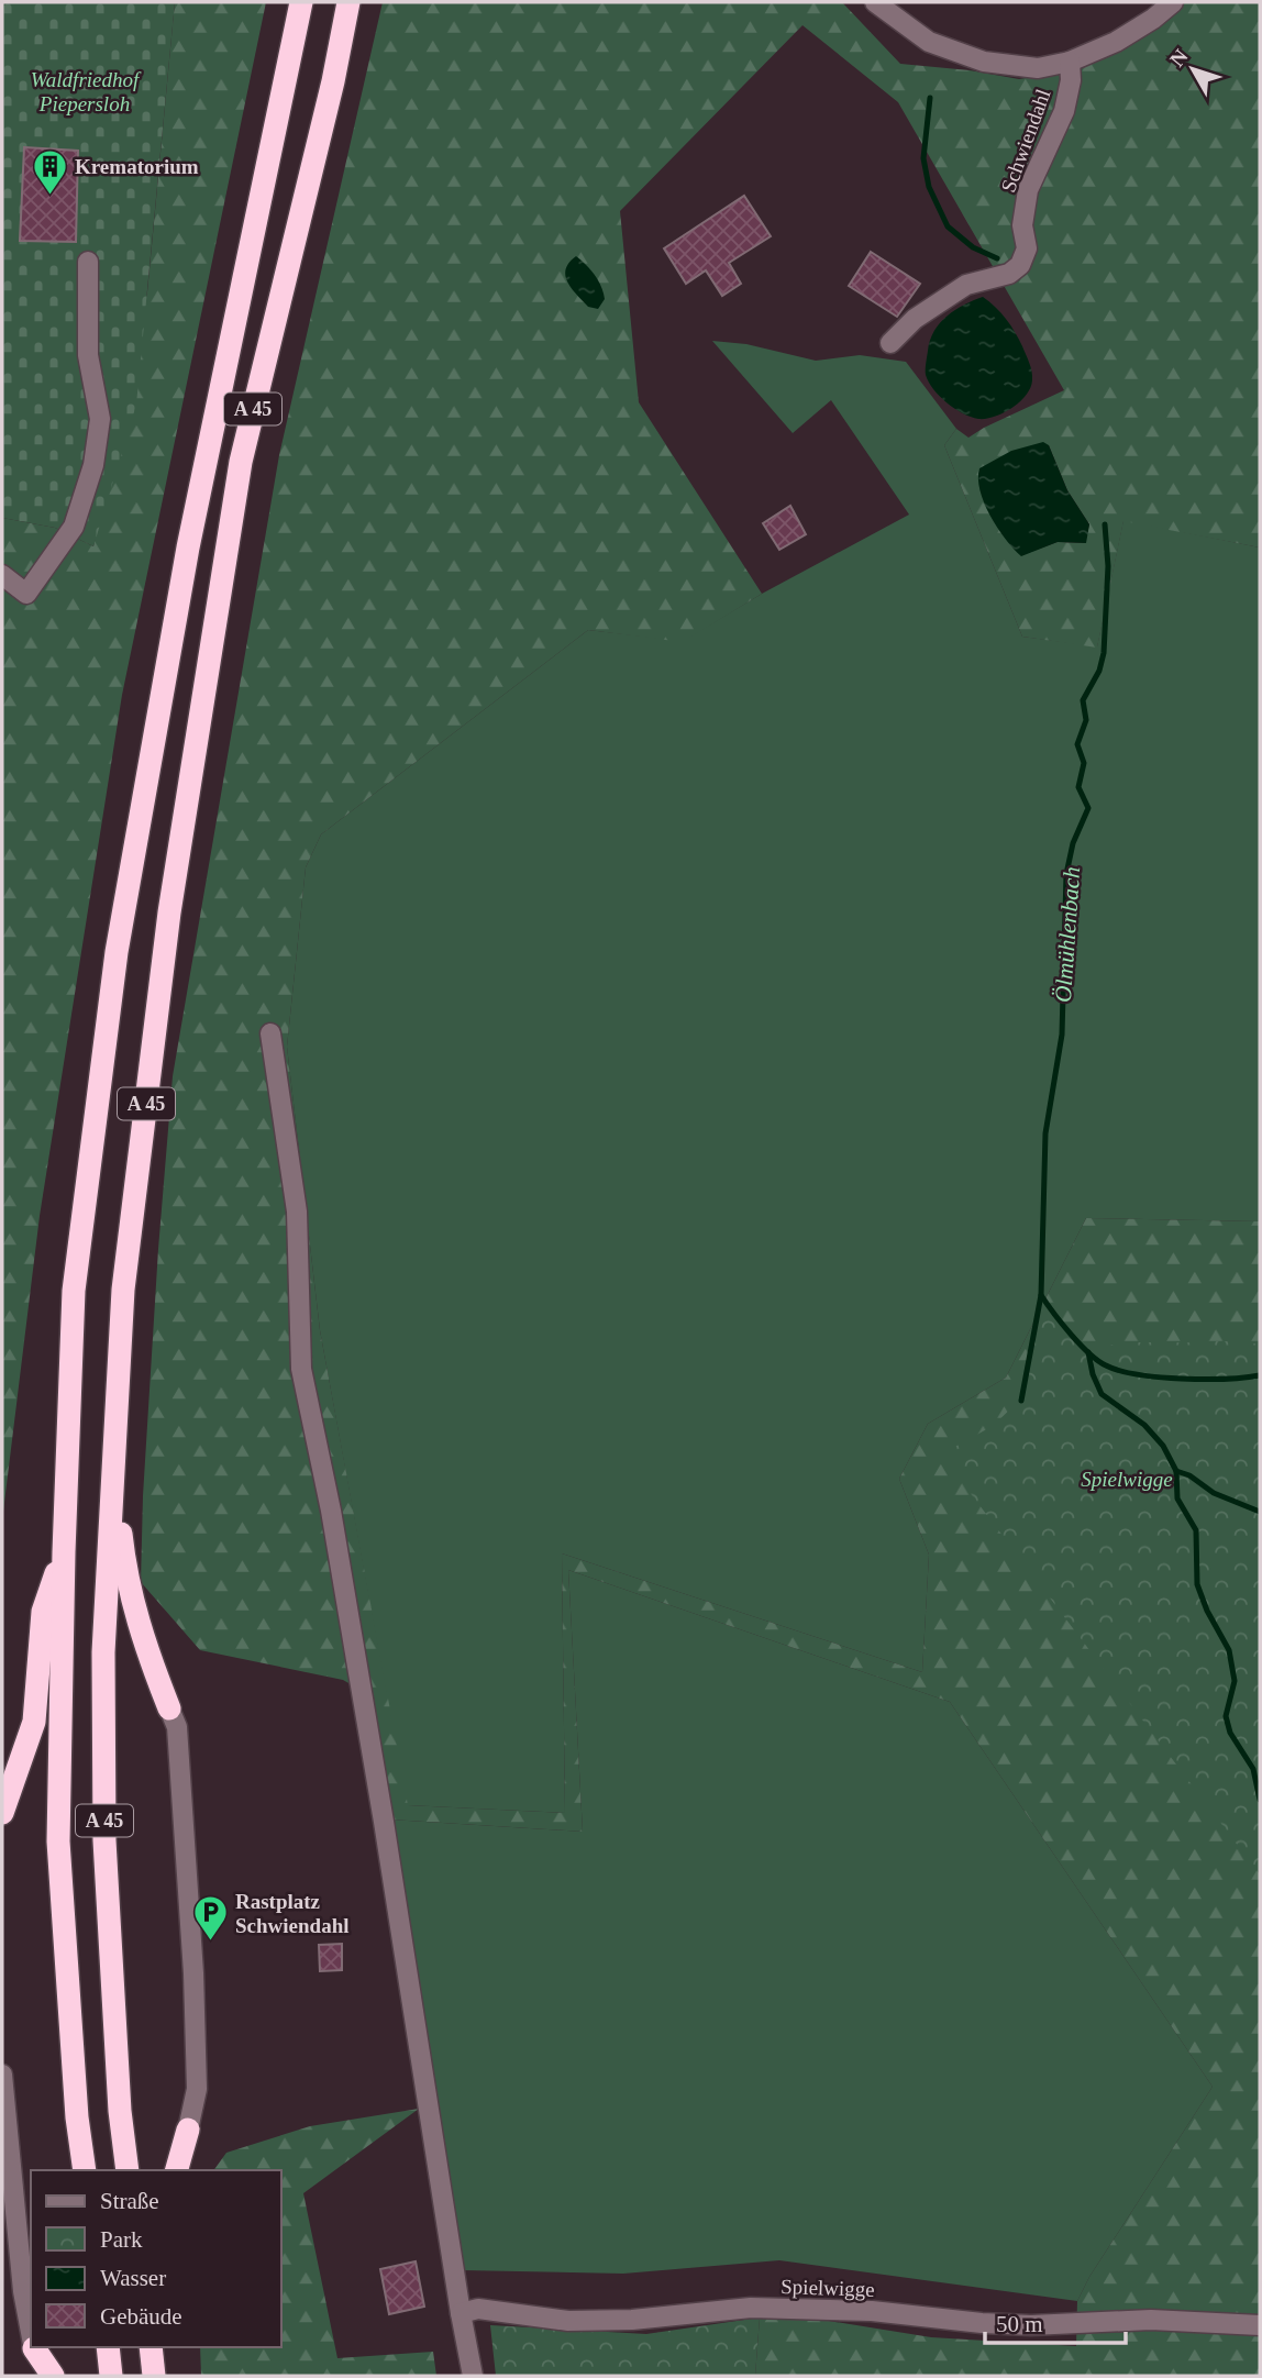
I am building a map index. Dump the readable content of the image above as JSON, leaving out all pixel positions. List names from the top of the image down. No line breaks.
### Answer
{"streets":{"highway":["A 45"],"street":["Schwiendahl","Spielwigge"]},"water":["Ölmühlenbach"],"parks":["Waldfriedhof Piepersloh","Spielwigge"],"places":{"building":["Krematorium"],"parking":["Rastplatz Schwiendahl"]},"legend":["Straße","Park","Wasser","Gebäude"],"scale_bar":"50 m","north":"top left"}
